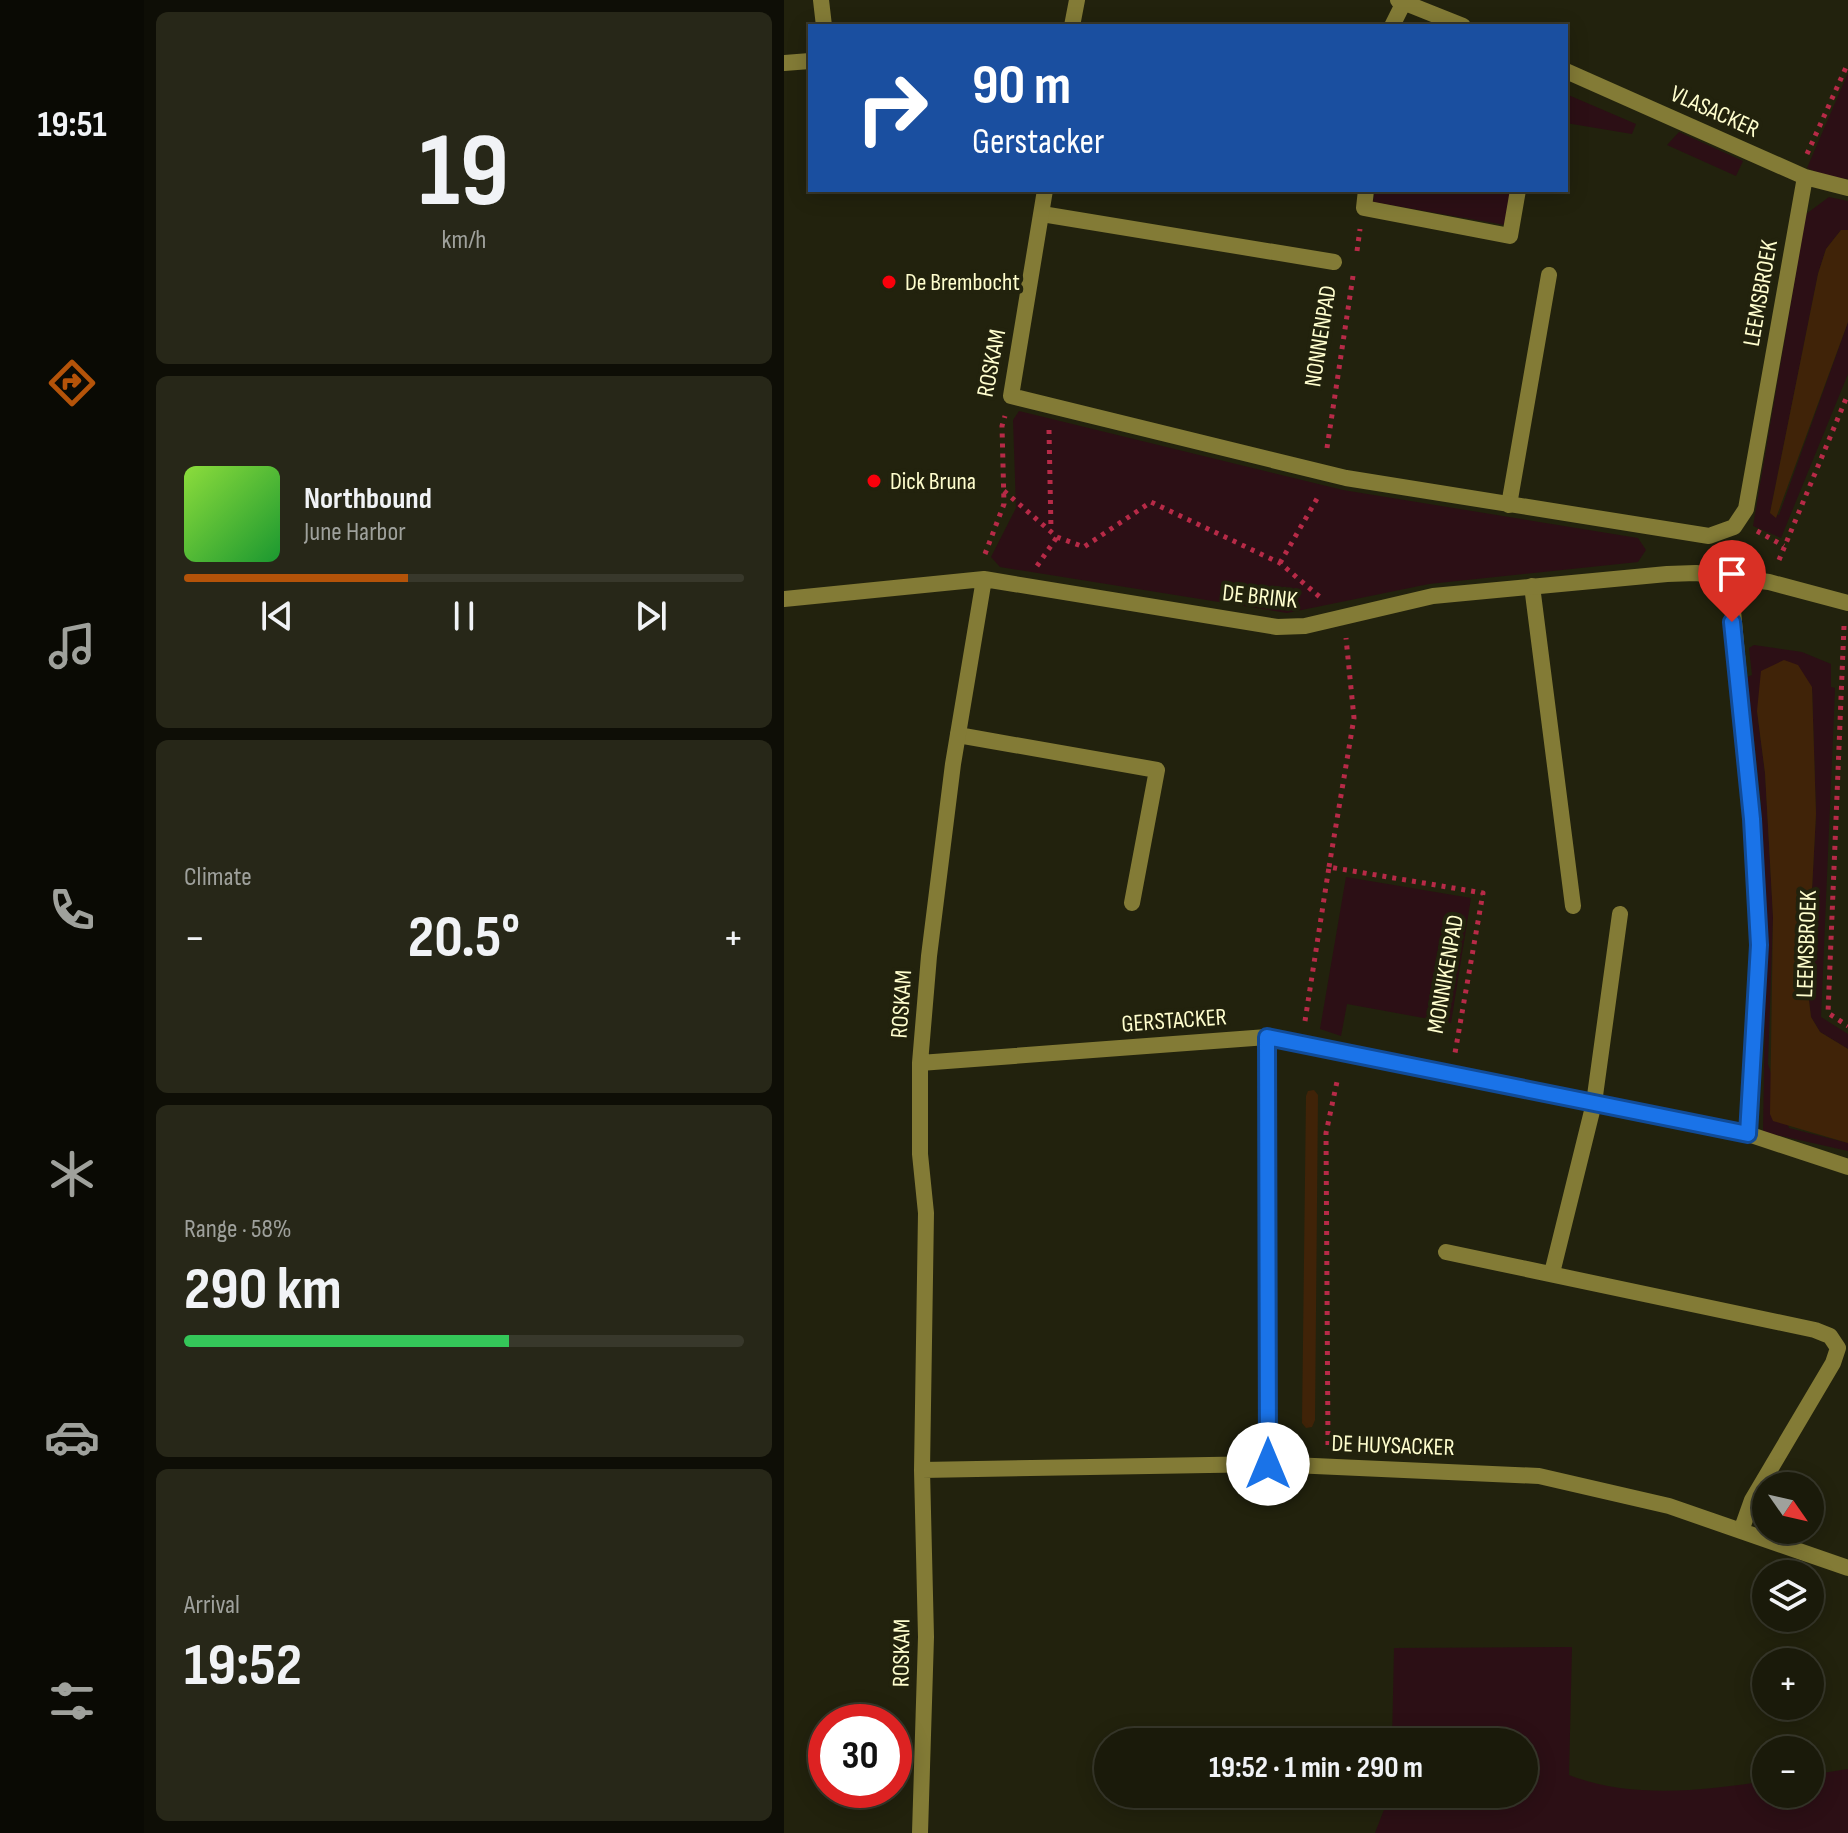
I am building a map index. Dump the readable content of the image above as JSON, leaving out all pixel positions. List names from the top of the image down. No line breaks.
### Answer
{"streets":{"street":["VLASACKER","LEEMSBROEK","ROSKAM","DE BRINK","GERSTACKER","DE HUYSACKER"],"path":["NONNENPAD","MONNIKENPAD"]},"crossings":[["VLASACKER","LEEMSBROEK"],["LEEMSBROEK","DE BRINK"],["LEEMSBROEK","GERSTACKER"],["ROSKAM","DE BRINK"],["ROSKAM","GERSTACKER"],["ROSKAM","DE HUYSACKER"],["MONNIKENPAD","GERSTACKER"]],"places":["De Brembocht","Dick Bruna"],"north":"bottom right","page":{"tabs":"19:51","tile":[["19","km/h"],"Climate",["Range · 58%","290 km"],["Arrival","19:52"]],"turn":["90 m","Gerstacker"],"song":["Northbound","June Harbor"],"heat":["−","20.5°","+"],"map_buttons":["+","−"],"limit":"30","trip":"19:52 · 1 min · 290 m"}}
